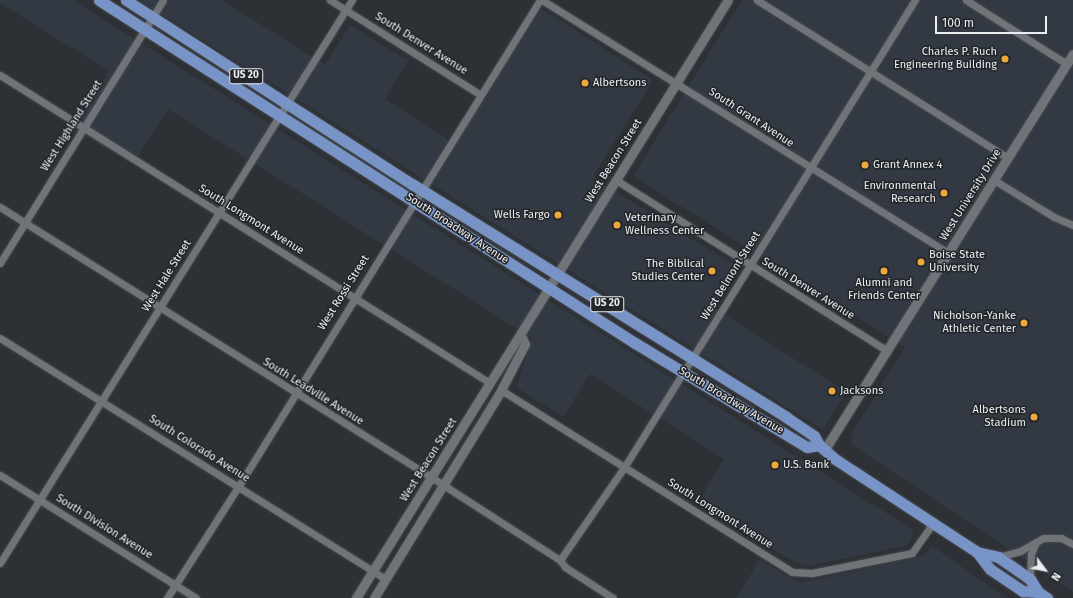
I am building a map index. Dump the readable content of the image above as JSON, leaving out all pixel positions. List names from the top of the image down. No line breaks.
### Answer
{"streets":{"main road":["US 20","South Broadway Avenue"],"street":["South Denver Avenue","South Grant Avenue","West Highland Street","West Beacon Street","West University Drive","South Longmont Avenue","West Hale Street","West Belmont Street","West Rossi Street","South Leadville Avenue","South Colorado Avenue","South Division Avenue"]},"crossings":[["South Denver Avenue","West Beacon Street"],["South Denver Avenue","West University Drive"],["South Denver Avenue","West Hale Street"],["South Denver Avenue","West Belmont Street"],["South Denver Avenue","West Rossi Street"],["South Grant Avenue","West Beacon Street"],["South Grant Avenue","West University Drive"],["South Grant Avenue","West Belmont Street"],["South Grant Avenue","West Rossi Street"],["West Highland Street","South Longmont Avenue"],["West Highland Street","South Broadway Avenue"],["West Highland Street","South Leadville Avenue"],["West Beacon Street","South Longmont Avenue"],["West Beacon Street","South Broadway Avenue"],["West Beacon Street","South Leadville Avenue"],["West Beacon Street","South Colorado Avenue"],["West University Drive","South Broadway Avenue"],["South Longmont Avenue","South Broadway Avenue"],["South Longmont Avenue","West Hale Street"],["South Longmont Avenue","West Belmont Street"],["South Longmont Avenue","West Rossi Street"],["South Broadway Avenue","West Hale Street"],["South Broadway Avenue","West Belmont Street"],["South Broadway Avenue","West Rossi Street"],["West Hale Street","South Leadville Avenue"],["West Hale Street","South Colorado Avenue"],["West Hale Street","South Division Avenue"],["West Belmont Street","South Leadville Avenue"],["West Rossi Street","South Leadville Avenue"],["West Rossi Street","South Colorado Avenue"],["West Rossi Street","South Division Avenue"]],"places":["Charles P. Ruch Engineering Building","Albertsons","Grant Annex 4","Environmental Research","Wells Fargo","Veterinary Wellness Center","Boise State University","The Biblical Studies Center","Alumni and Friends Center","Nicholson-Yanke Athletic Center","Jacksons","Albertsons Stadium","U.S. Bank"],"scale_bar":"100 m","north":"bottom right"}
